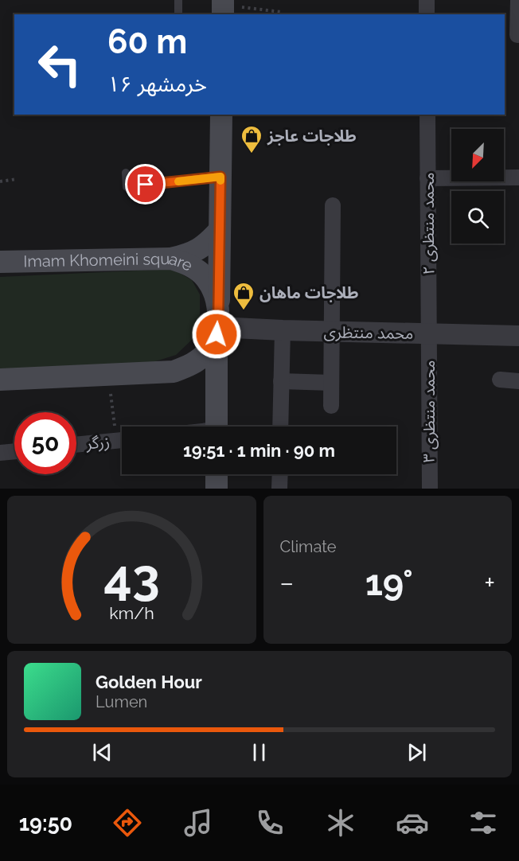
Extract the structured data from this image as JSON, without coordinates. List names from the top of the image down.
{
  "streets": {
    "main road": ["Imam Khomeini square"],
    "street": [
      "محمد منتظری ۲",
      "محمد منتظری",
      "محمد منتظری ۳",
      "زرگر"
    ]
  },
  "crossings": [
    ["محمد منتظری ۲", "محمد منتظری"],
    ["محمد منتظری ۲", "محمد منتظری ۳"],
    ["Imam Khomeini square", "محمد منتظری"],
    ["محمد منتظری", "محمد منتظری ۳"]
  ],
  "places": {
    "shop": ["طلاجات عاجز", "طلاجات ماهان"]
  },
  "north": "bottom left",
  "page": {
    "turn": ["60 m", "خرمشهر ۱۶"],
    "limit": "50",
    "trip": "19:51 · 1 min · 90 m",
    "tile": "Climate",
    "heat": ["−", "19°", "+"],
    "song": ["Golden Hour", "Lumen"],
    "tabs": "19:50",
    "gauge": ["43", "km/h"]
  }
}
